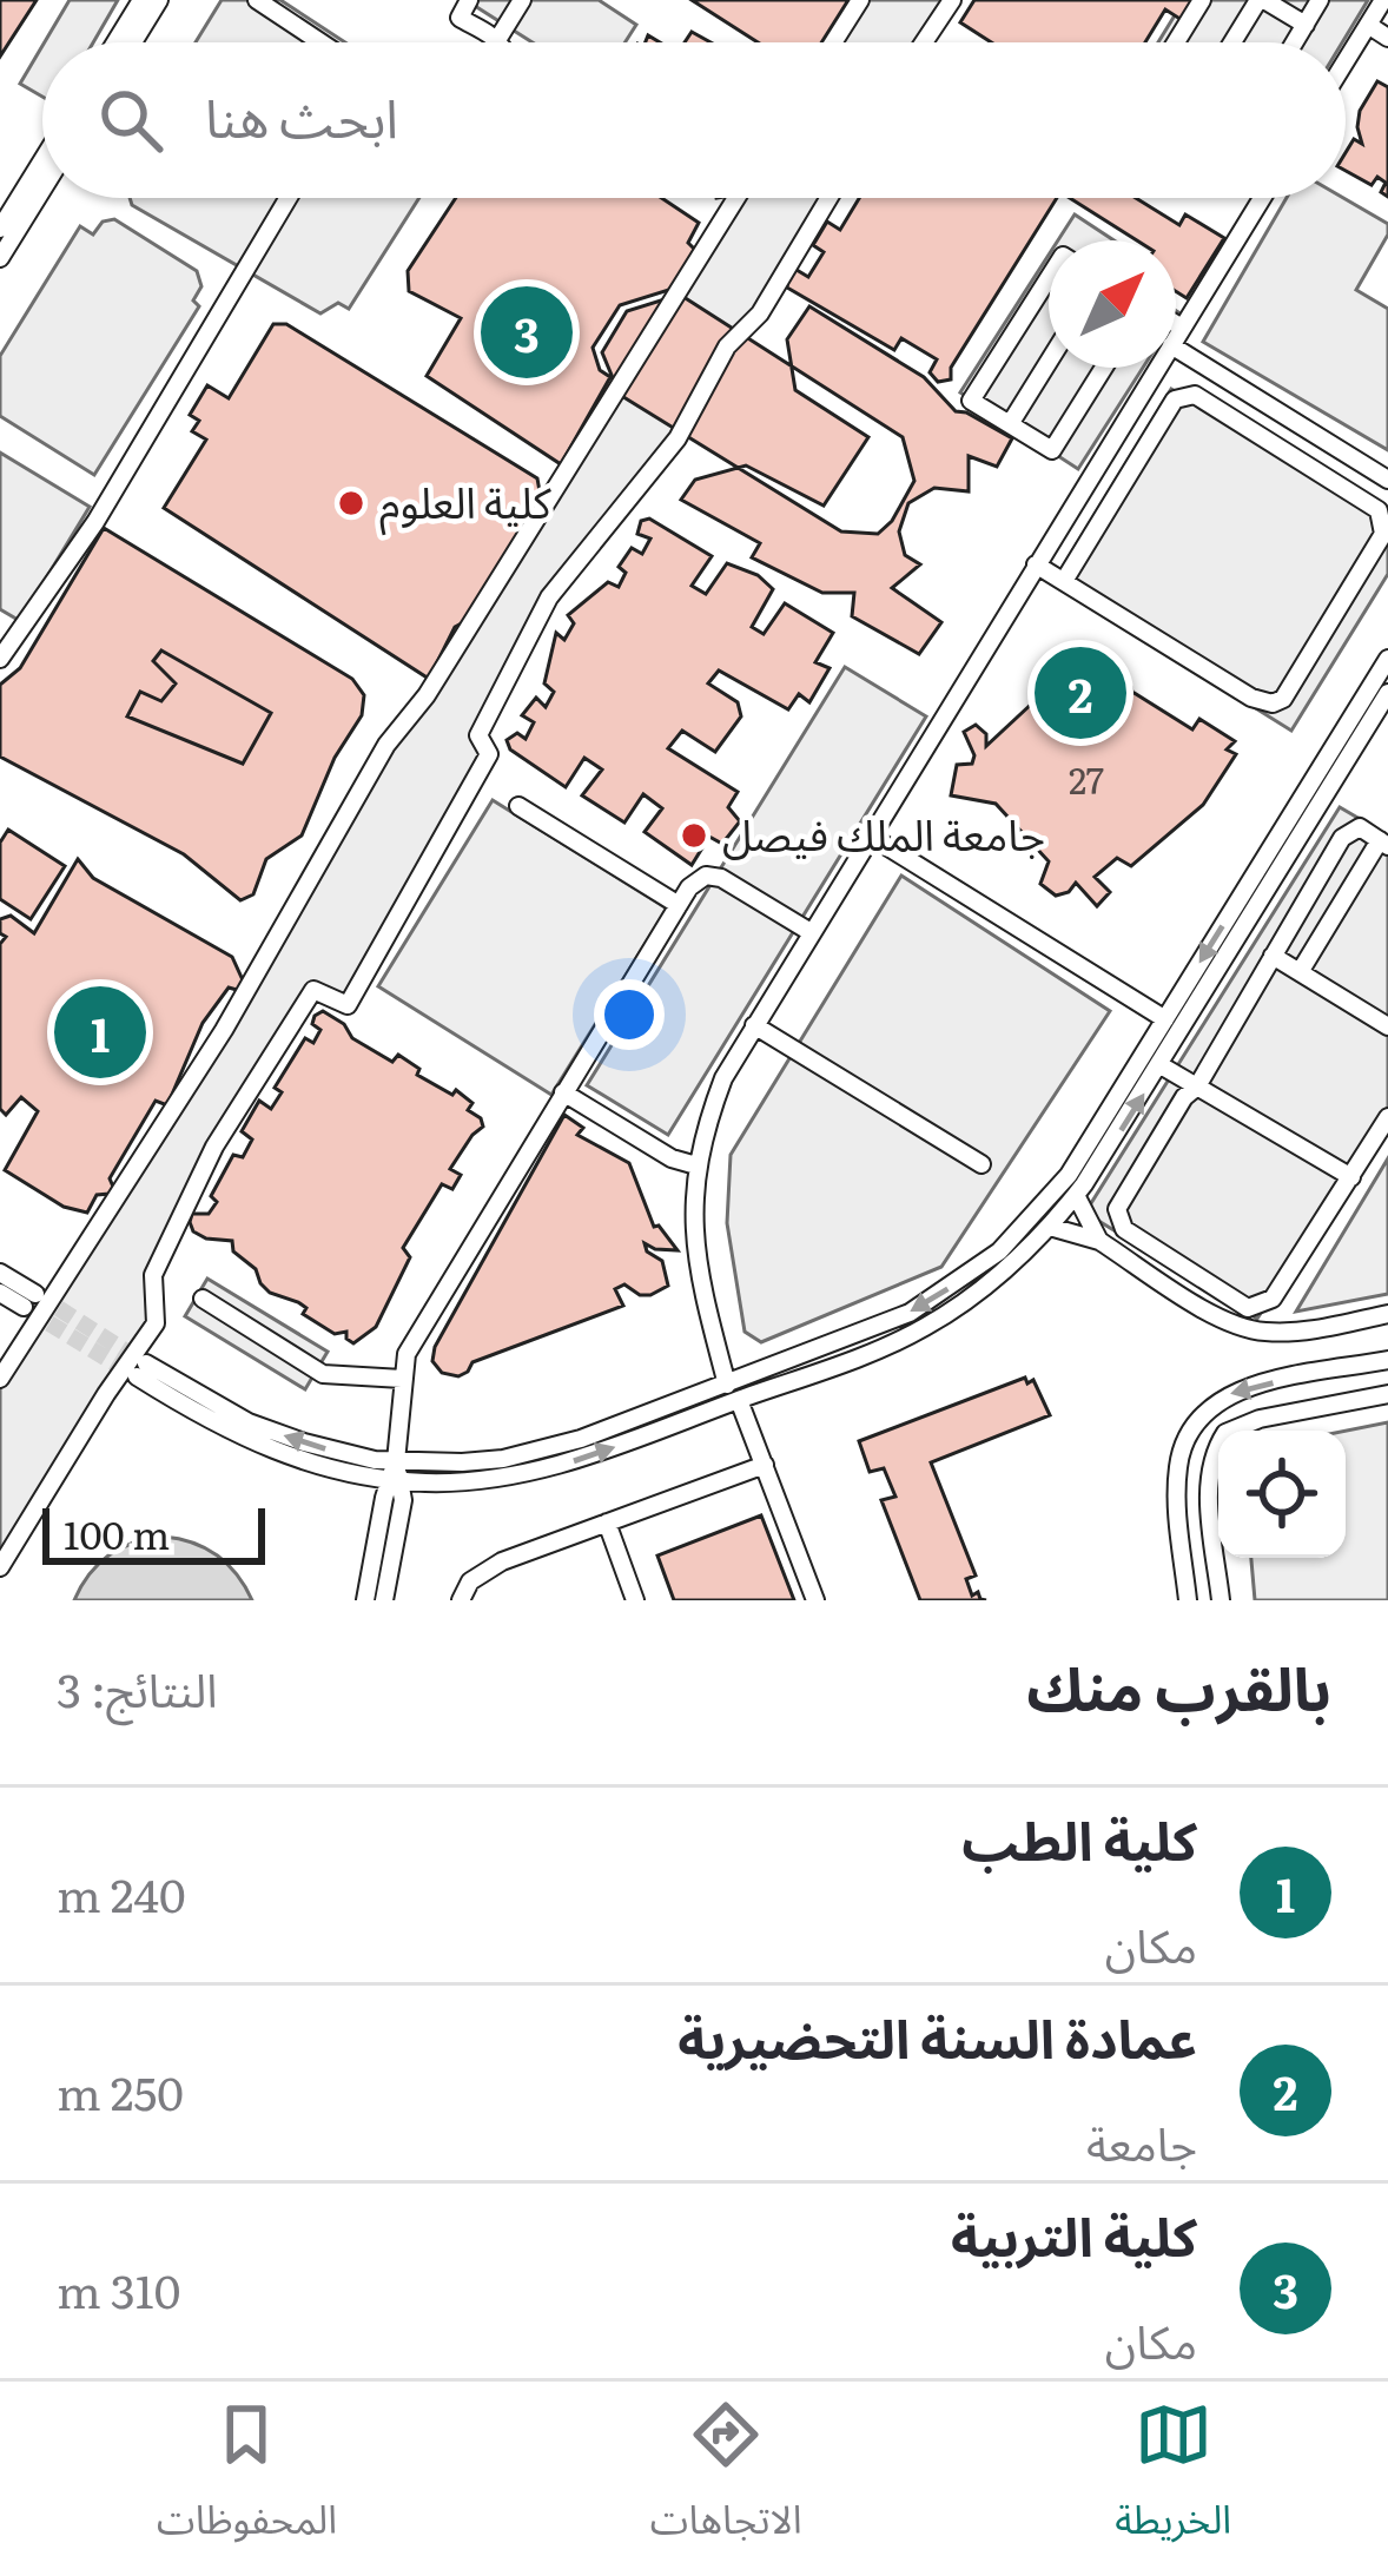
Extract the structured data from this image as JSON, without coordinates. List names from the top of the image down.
{
  "places": ["كلية العلوم", "جامعة الملك فيصل"],
  "house_numbers": ["27"],
  "scale_bar": "100 m",
  "north": "top right",
  "page": {
    "search": "ابحث هنا",
    "pins": ["3", "2", "1"],
    "scale": "100 m",
    "heading": ["بالقرب منك", "النتائج: 3"],
    "list": [
      {
        "mark": "1",
        "name": "كلية الطب",
        "note": "مكان",
        "value": "240 m"
      },
      {
        "mark": "2",
        "name": "عمادة السنة التحضيرية",
        "note": "جامعة",
        "value": "250 m"
      },
      {
        "mark": "3",
        "name": "كلية التربية",
        "note": "مكان",
        "value": "310 m"
      }
    ],
    "nav": ["الخريطة", "الاتجاهات", "المحفوظات"]
  }
}
